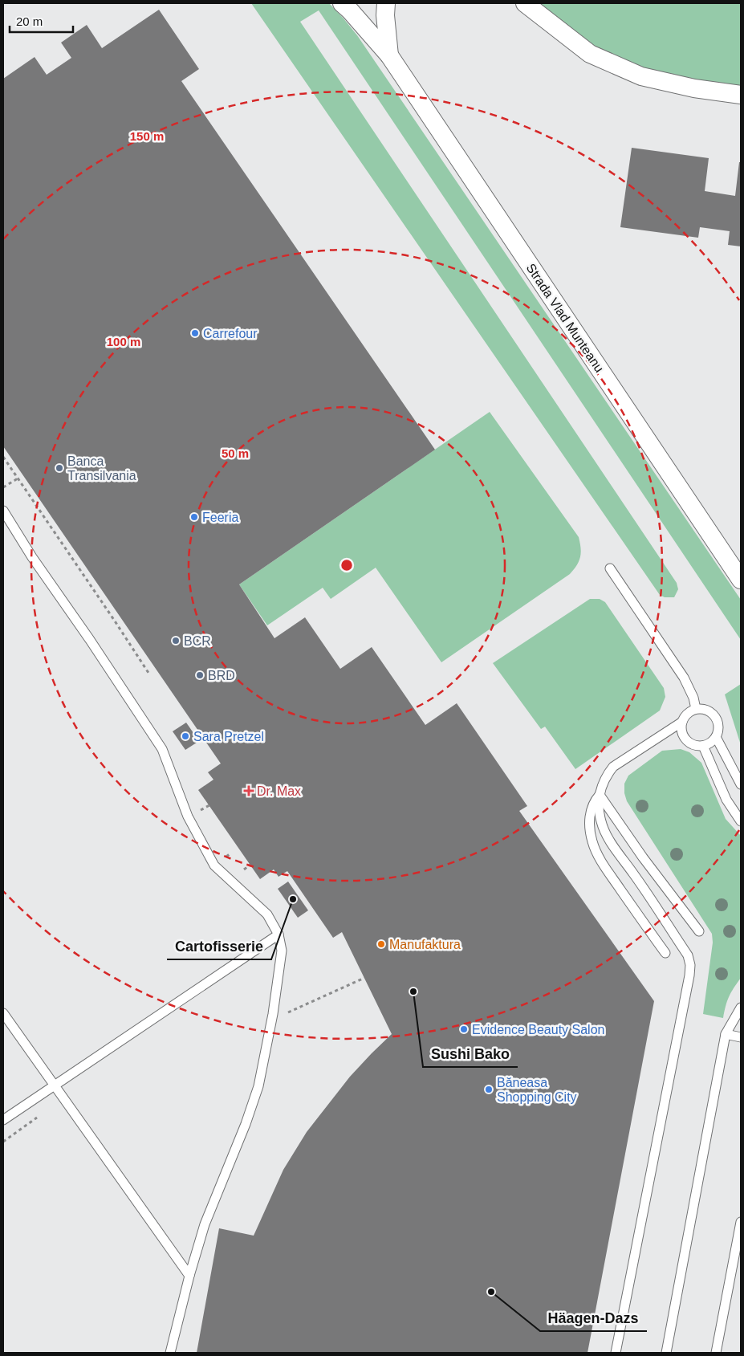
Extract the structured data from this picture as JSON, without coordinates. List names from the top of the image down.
{
  "streets": {
    "street": ["Strada Vlad Munteanu"]
  },
  "places": {
    "other": [
      "Carrefour",
      "Banca Transilvania",
      "Feeria",
      "BCR",
      "BRD",
      "Sara Pretzel",
      "Cartofisserie",
      "Manufaktura",
      "Sushi Bako",
      "Evidence Beauty Salon",
      "Băneasa Shopping City",
      "Häagen-Dazs"
    ],
    "health": ["Dr. Max"]
  },
  "scale_bar": "20 m",
  "rings": ["150 m", "100 m", "50 m"]
}
